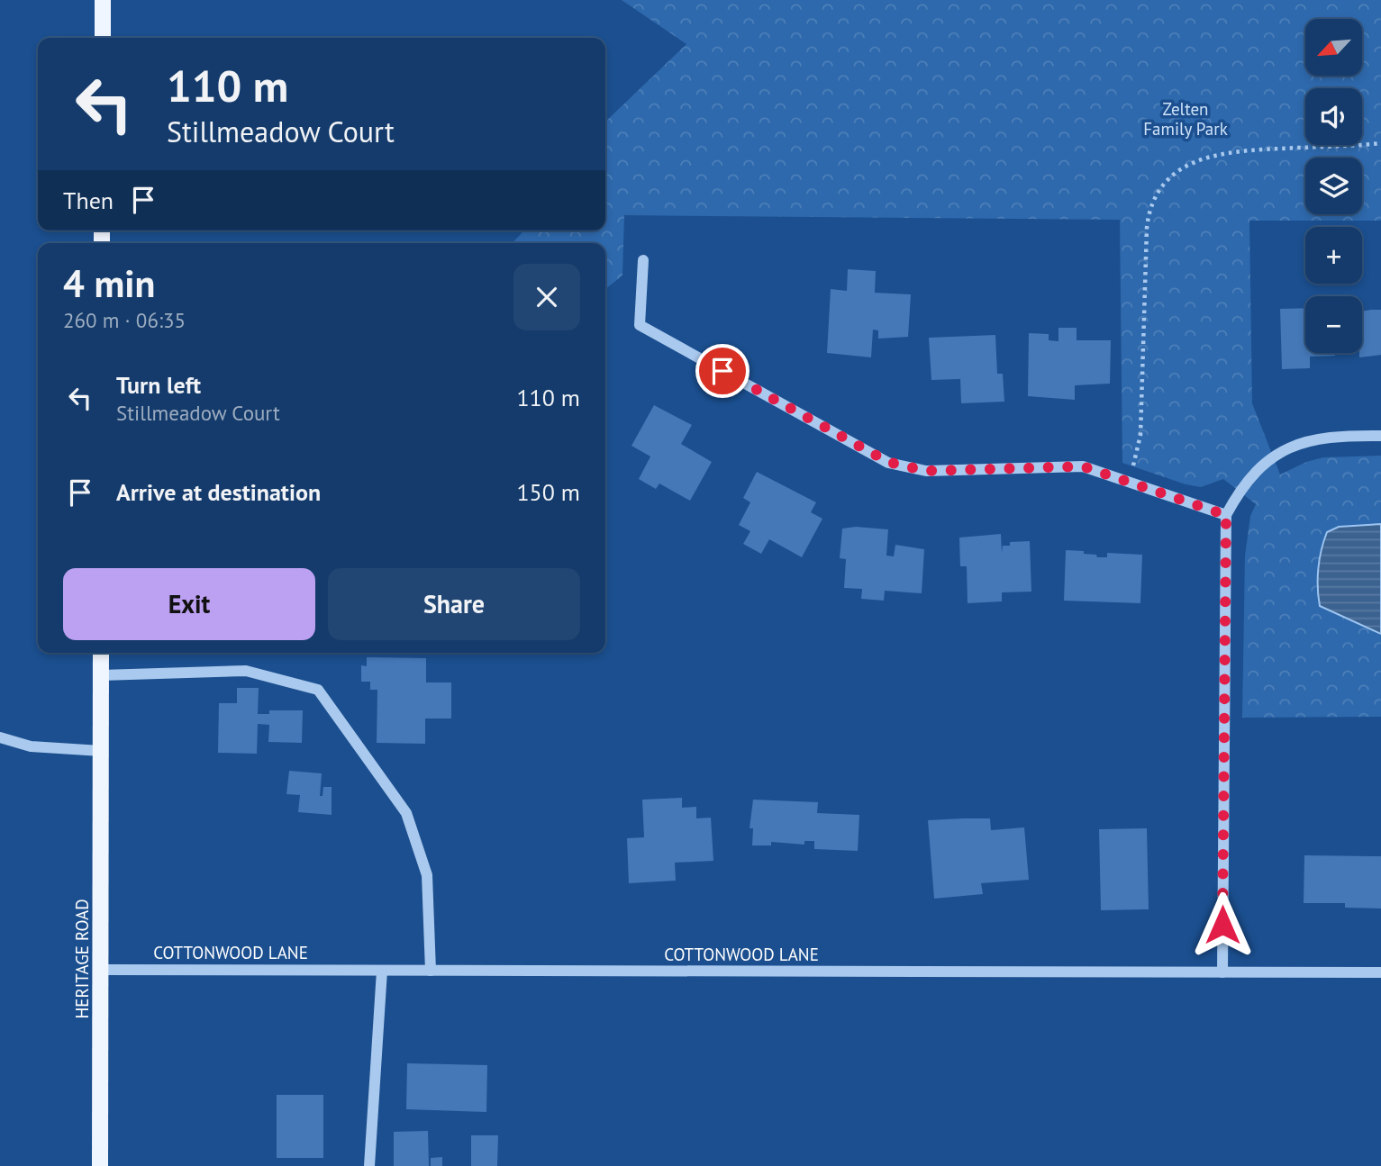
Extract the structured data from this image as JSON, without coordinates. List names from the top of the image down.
{
  "streets": {
    "main road": ["HERITAGE ROAD"],
    "street": ["COTTONWOOD LANE"]
  },
  "crossings": [
    ["COTTONWOOD LANE", "HERITAGE ROAD"]
  ],
  "parks": ["Zelten Family Park"],
  "north": "bottom left",
  "page": {
    "map_buttons": ["+", "−"],
    "turn": ["110 m", "Stillmeadow Court"],
    "then": "Then",
    "heading": ["4 min", "260 m · 06:35"],
    "list": [
      {
        "name": "Turn left",
        "note": "Stillmeadow Court",
        "value": "110 m"
      },
      {
        "name": "Arrive at destination",
        "value": "150 m"
      }
    ],
    "buttons": ["Exit", "Share"]
  }
}
